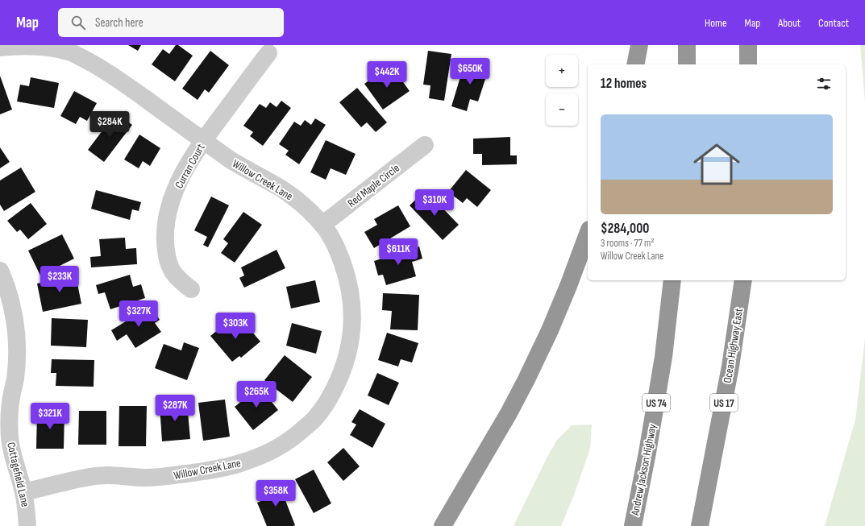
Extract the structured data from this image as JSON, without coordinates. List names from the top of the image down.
{
  "streets": {
    "highway": [
      "Ocean Highway East",
      "US 74",
      "US 17",
      "Andrew Jackson Highway"
    ],
    "street": [
      "Curran Court",
      "Willow Creek Lane",
      "Red Maple Circle",
      "Cottagefield Lane"
    ]
  },
  "crossings": [
    ["Curran Court", "Willow Creek Lane"],
    ["Willow Creek Lane", "Red Maple Circle"],
    ["Willow Creek Lane", "Cottagefield Lane"]
  ],
  "page": {
    "header": "Map",
    "search": "Search here",
    "nav": [
      "Home",
      "Map",
      "About",
      "Contact"
    ],
    "map_buttons": ["+", "−"],
    "price": [
      "$650K",
      "$442K",
      "$284K",
      "$310K",
      "$611K",
      "$233K",
      "$327K",
      "$303K",
      "$265K",
      "$287K",
      "$321K",
      "$358K"
    ],
    "heading": "12 homes",
    "list": [
      {
        "name": "$284,000",
        "note": "3 rooms · 77 m² · Willow Creek Lane"
      }
    ]
  }
}
